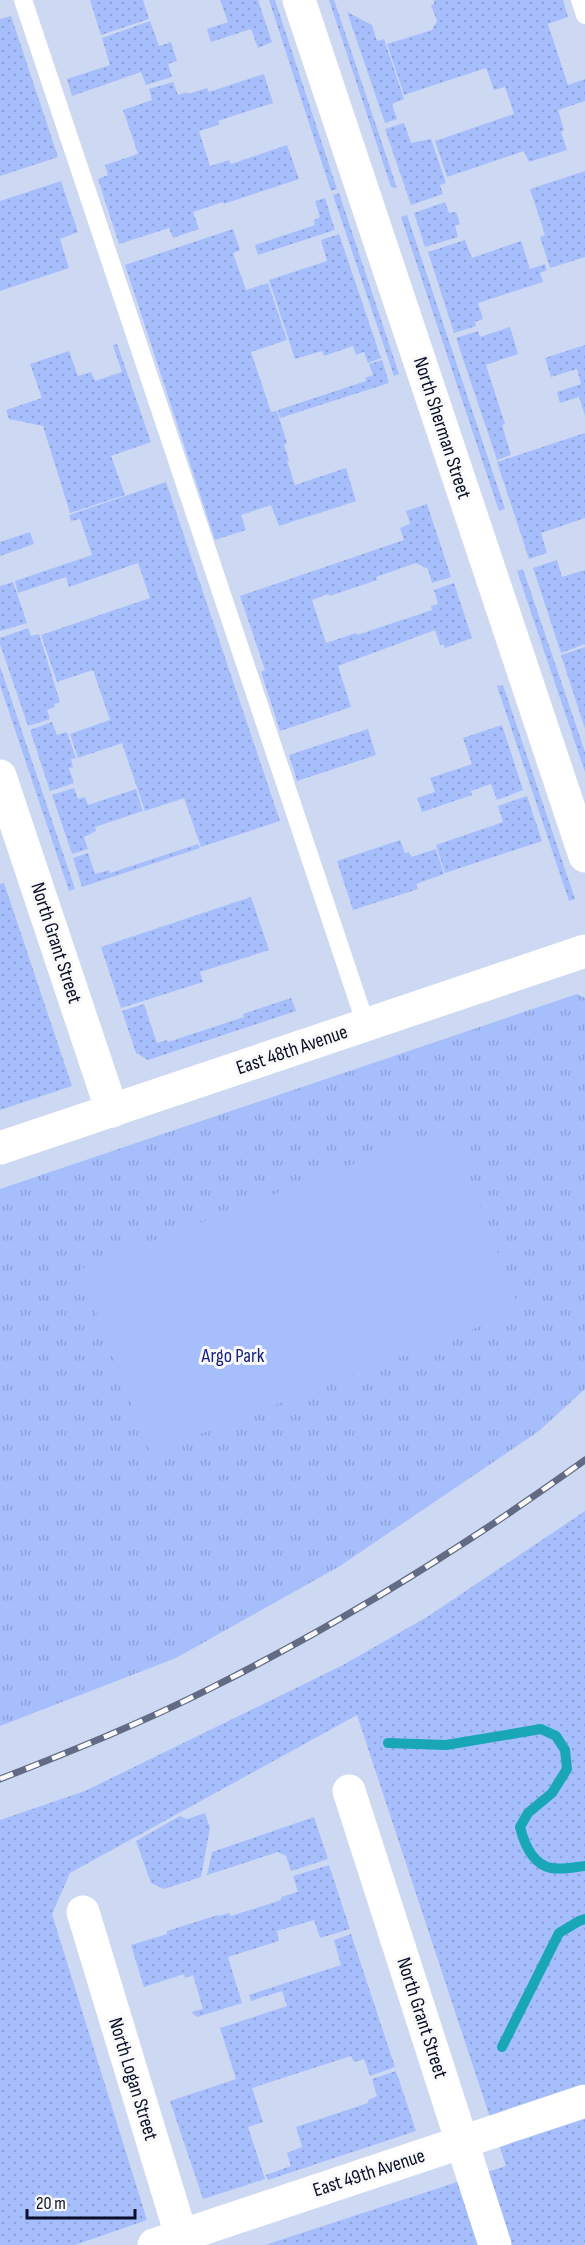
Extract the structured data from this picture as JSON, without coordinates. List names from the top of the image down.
{
  "streets": {
    "street": [
      "North Sherman Street",
      "North Grant Street",
      "East 48th Avenue",
      "North Logan Street",
      "East 49th Avenue"
    ]
  },
  "crossings": [
    ["North Grant Street", "East 48th Avenue"],
    ["North Grant Street", "East 49th Avenue"],
    ["North Logan Street", "East 49th Avenue"]
  ],
  "parks": ["Argo Park"],
  "scale_bar": "20 m"
}
